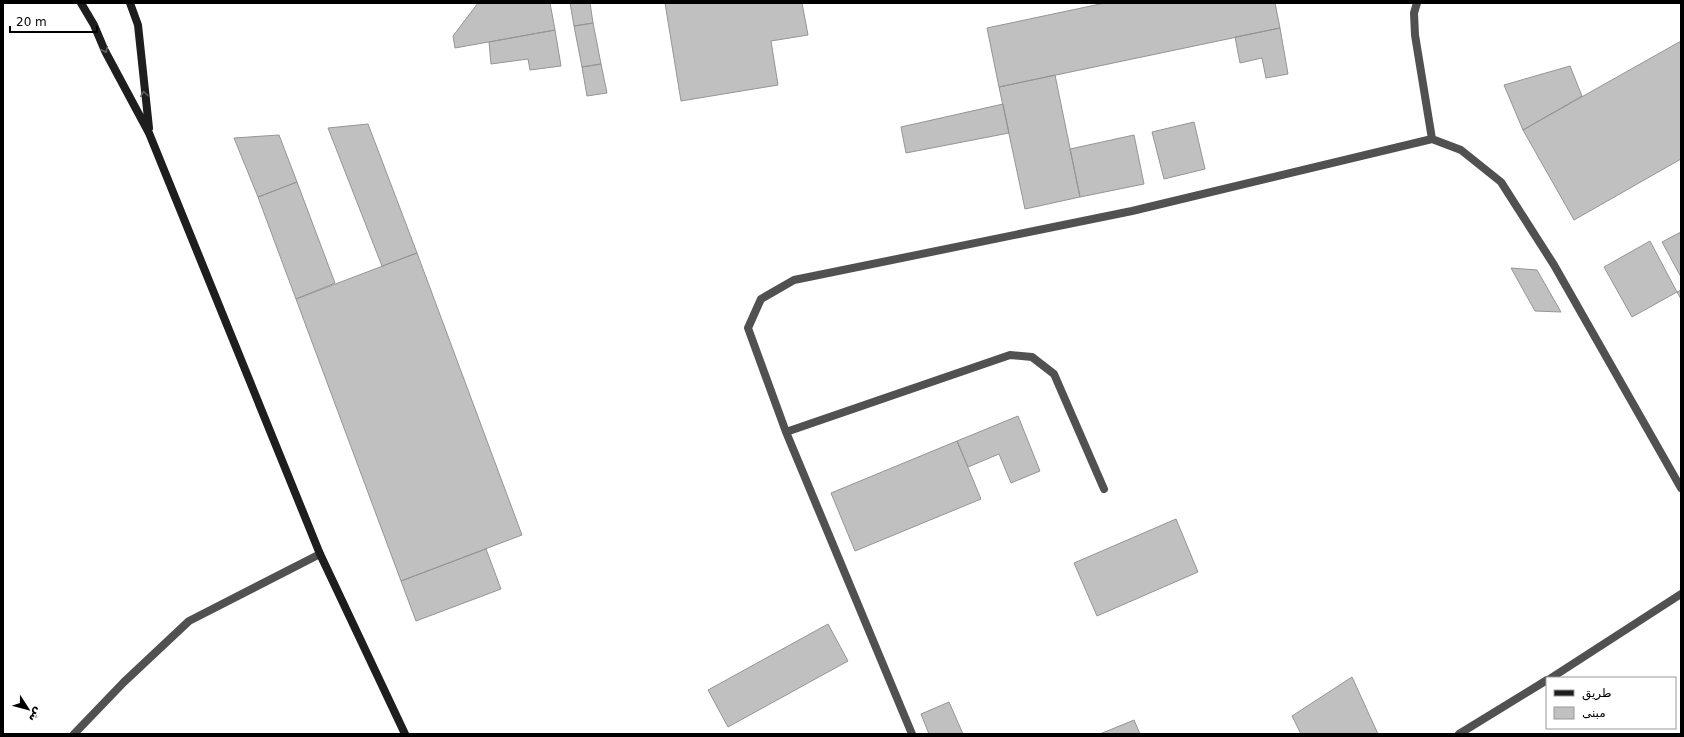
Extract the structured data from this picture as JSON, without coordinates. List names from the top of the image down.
{
  "legend": ["طريق", "مبنى"],
  "scale_bar": "20 m",
  "north": "bottom right"
}
